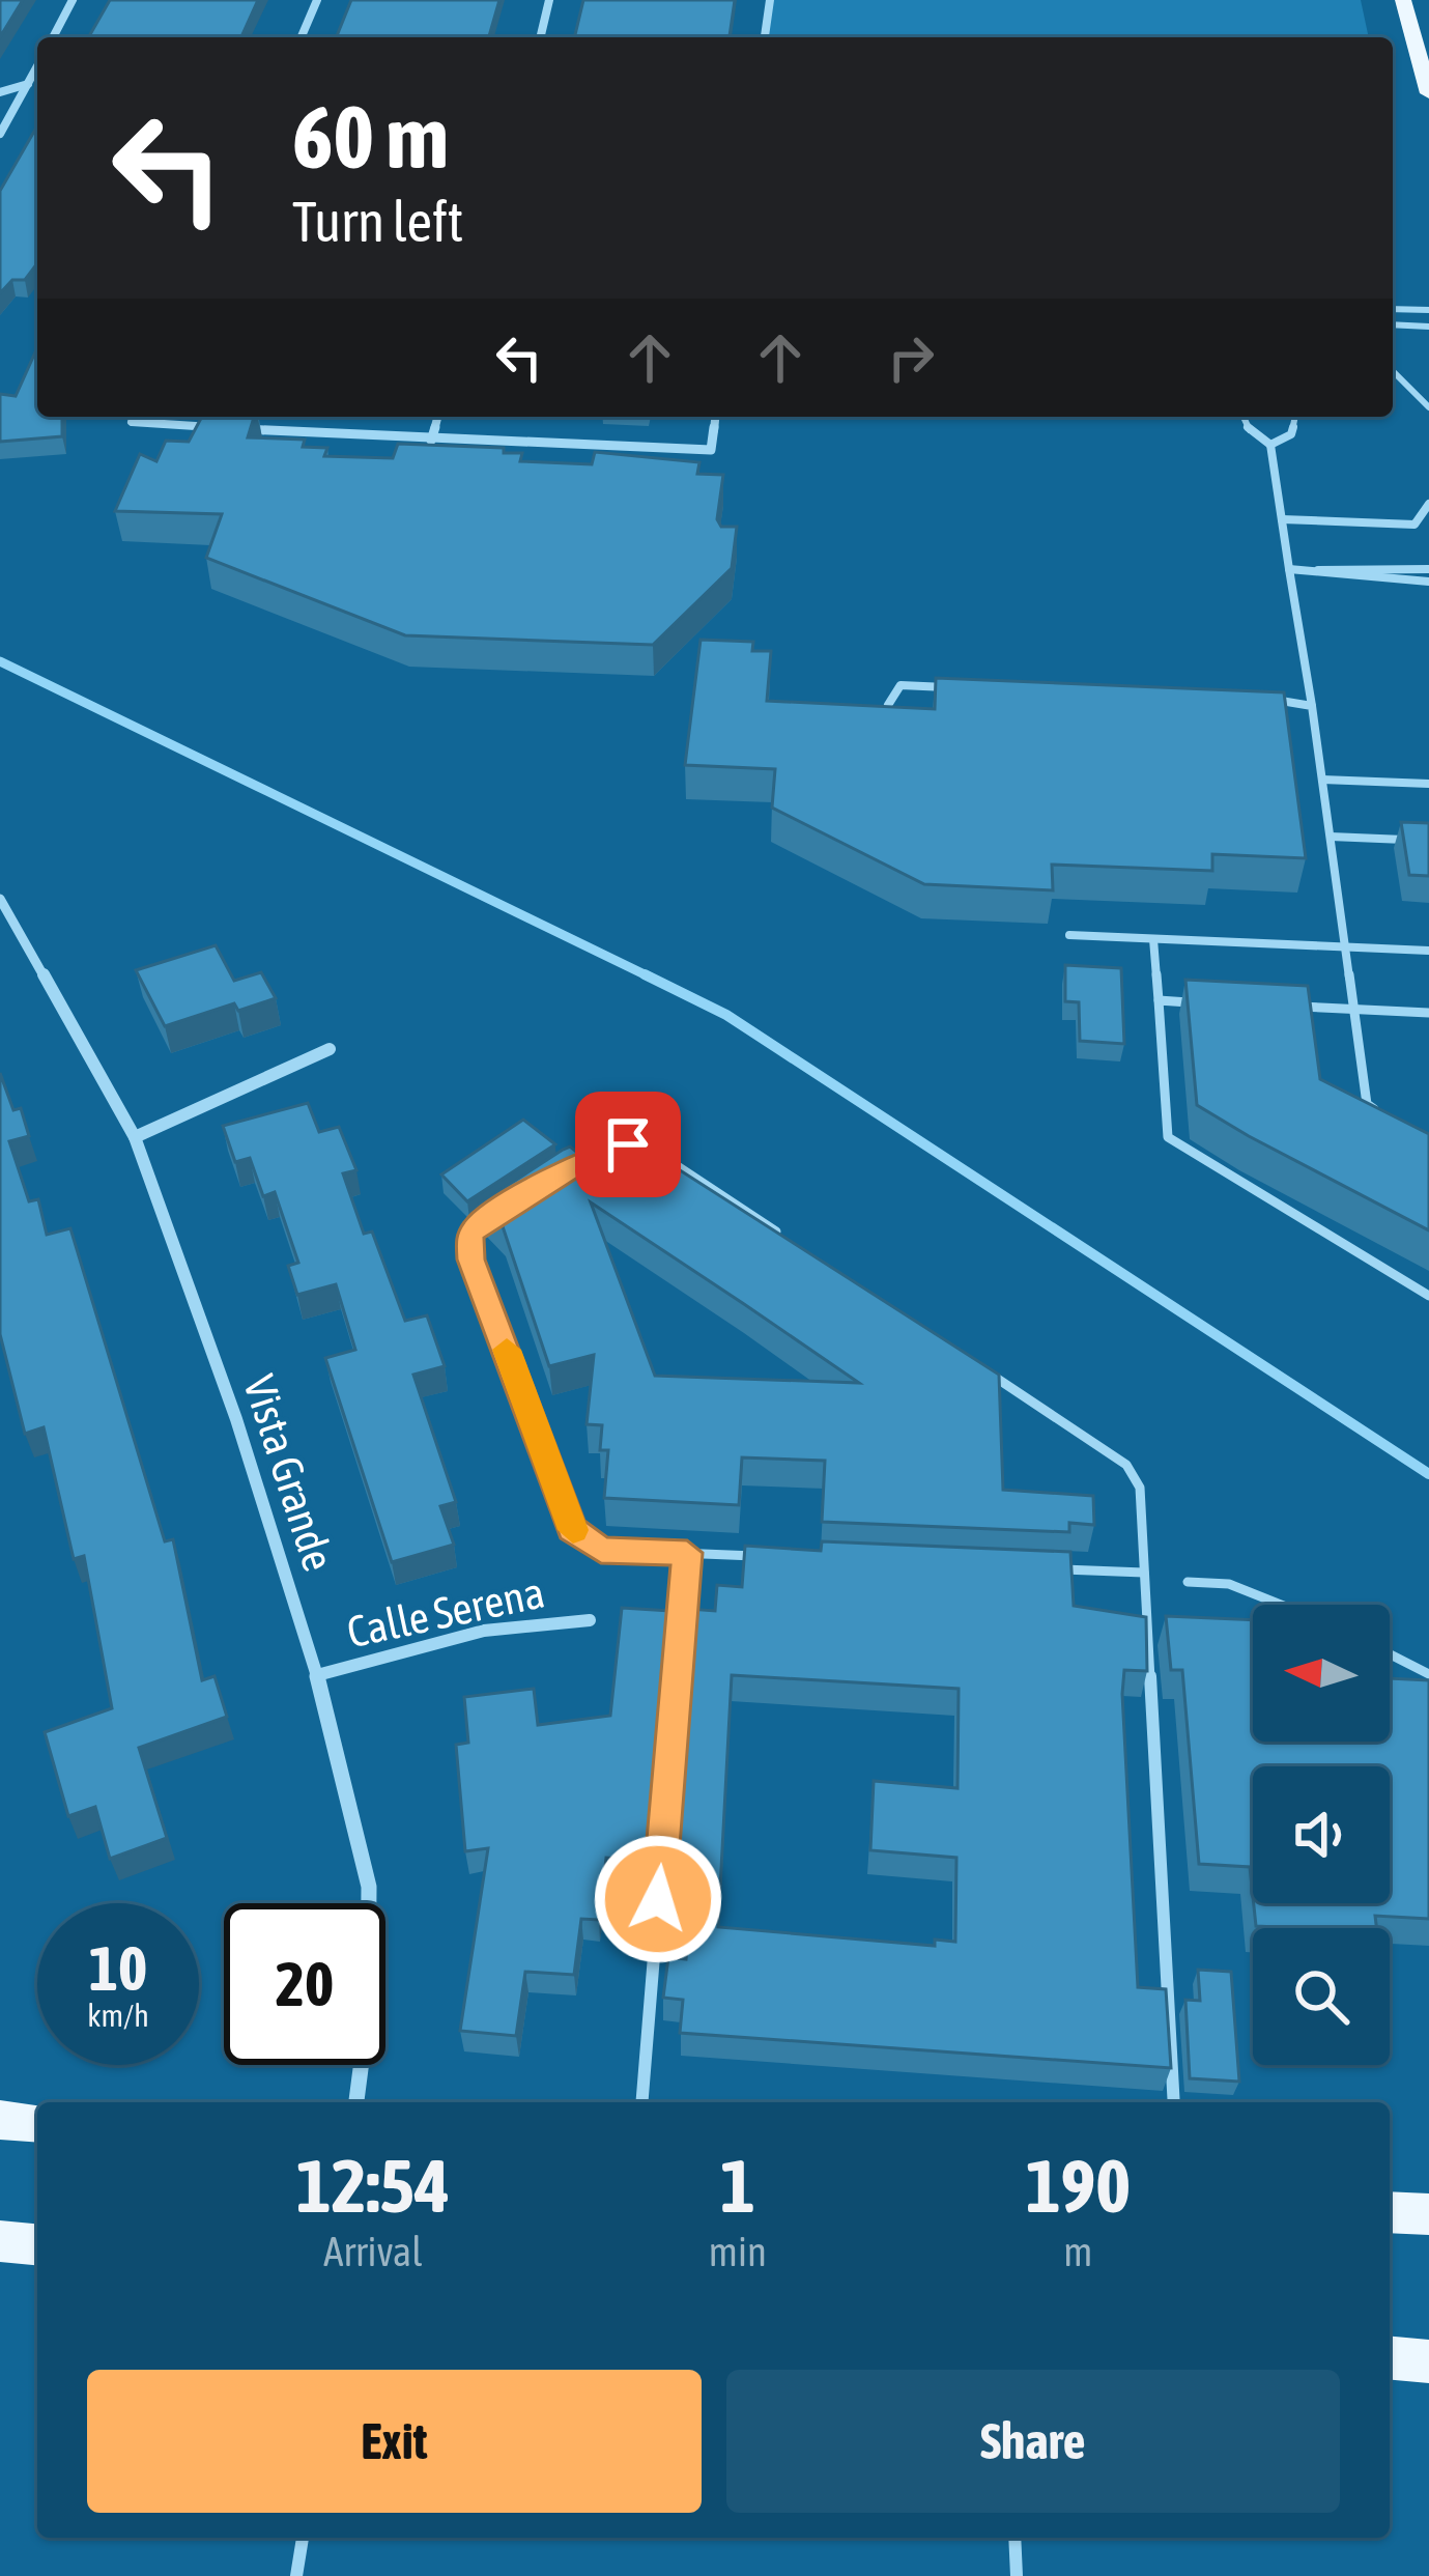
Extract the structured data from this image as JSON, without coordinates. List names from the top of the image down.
{
  "streets": {
    "street": ["Vista Grande", "Calle Serena"]
  },
  "crossings": [
    ["Vista Grande", "Calle Serena"]
  ],
  "north": "left",
  "page": {
    "turn": ["60 m", "Turn left"],
    "speed": "10 km/h",
    "limit": "20",
    "eta": [
      "12:54",
      "Arrival",
      "1",
      "min",
      "190",
      "m"
    ],
    "buttons": ["Exit", "Share"]
  }
}
